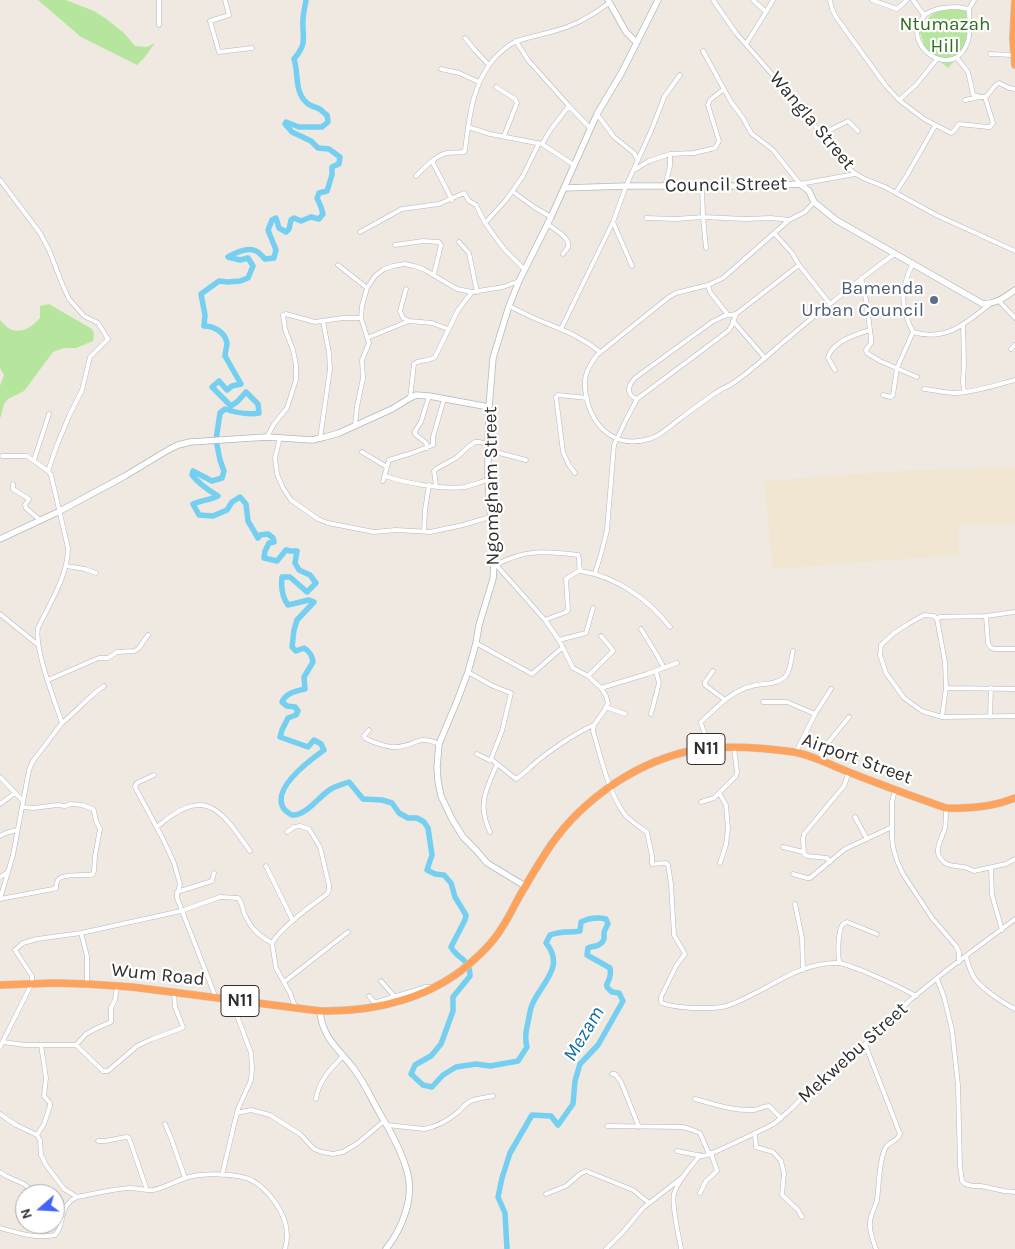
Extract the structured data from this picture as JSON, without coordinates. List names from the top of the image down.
{
  "streets": {
    "highway": ["N11", "Airport Street", "Wum Road"],
    "street": [
      "Wangla Street",
      "Council Street",
      "Ngomgham Street",
      "Mekwebu Street"
    ]
  },
  "crossings": [
    ["Council Street", "Ngomgham Street"],
    ["Ngomgham Street", "Airport Street"],
    ["Airport Street", "Wum Road"]
  ],
  "water": ["Mezam"],
  "parks": ["Ntumazah Hill"],
  "places": ["Bamenda Urban Council"],
  "north": "left"
}
